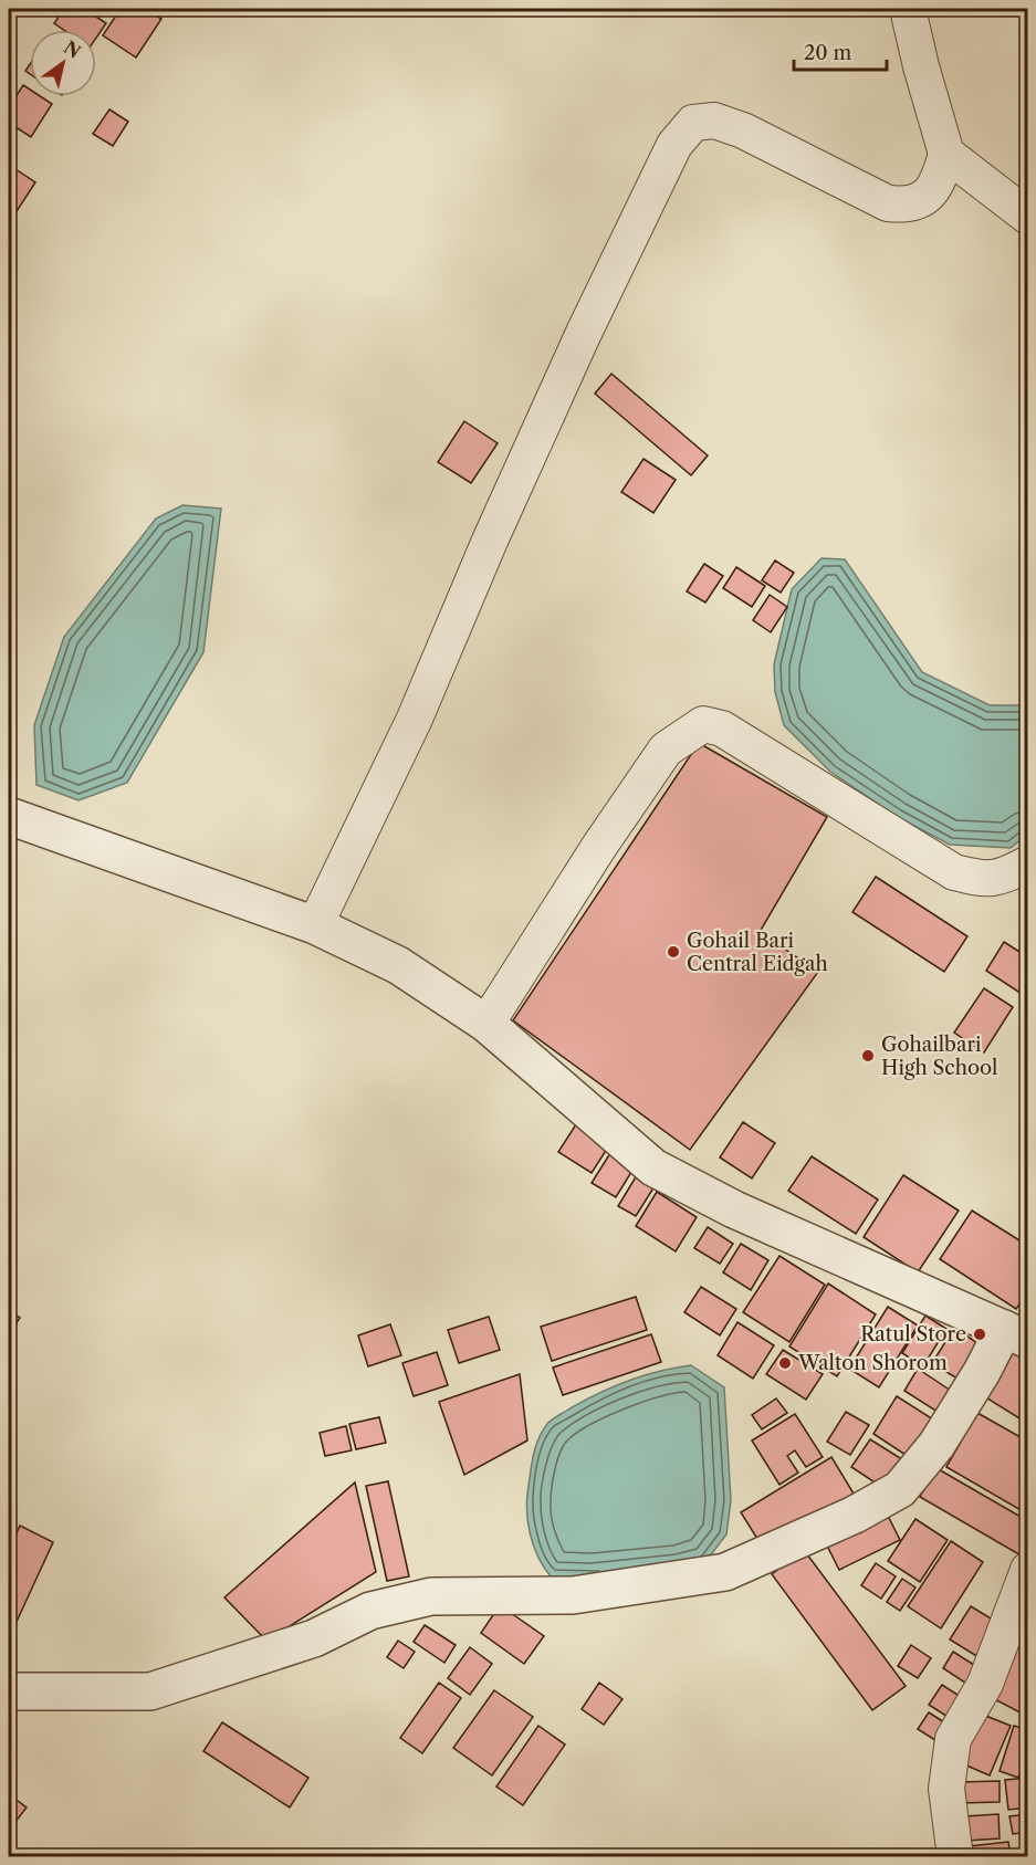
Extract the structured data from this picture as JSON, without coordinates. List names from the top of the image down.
{
  "places": [
    "Gohail Bari Central Eidgah",
    "Gohailbari High School",
    "Ratul Store",
    "Walton Shorom"
  ],
  "scale_bar": "20 m",
  "north": "top right"
}
